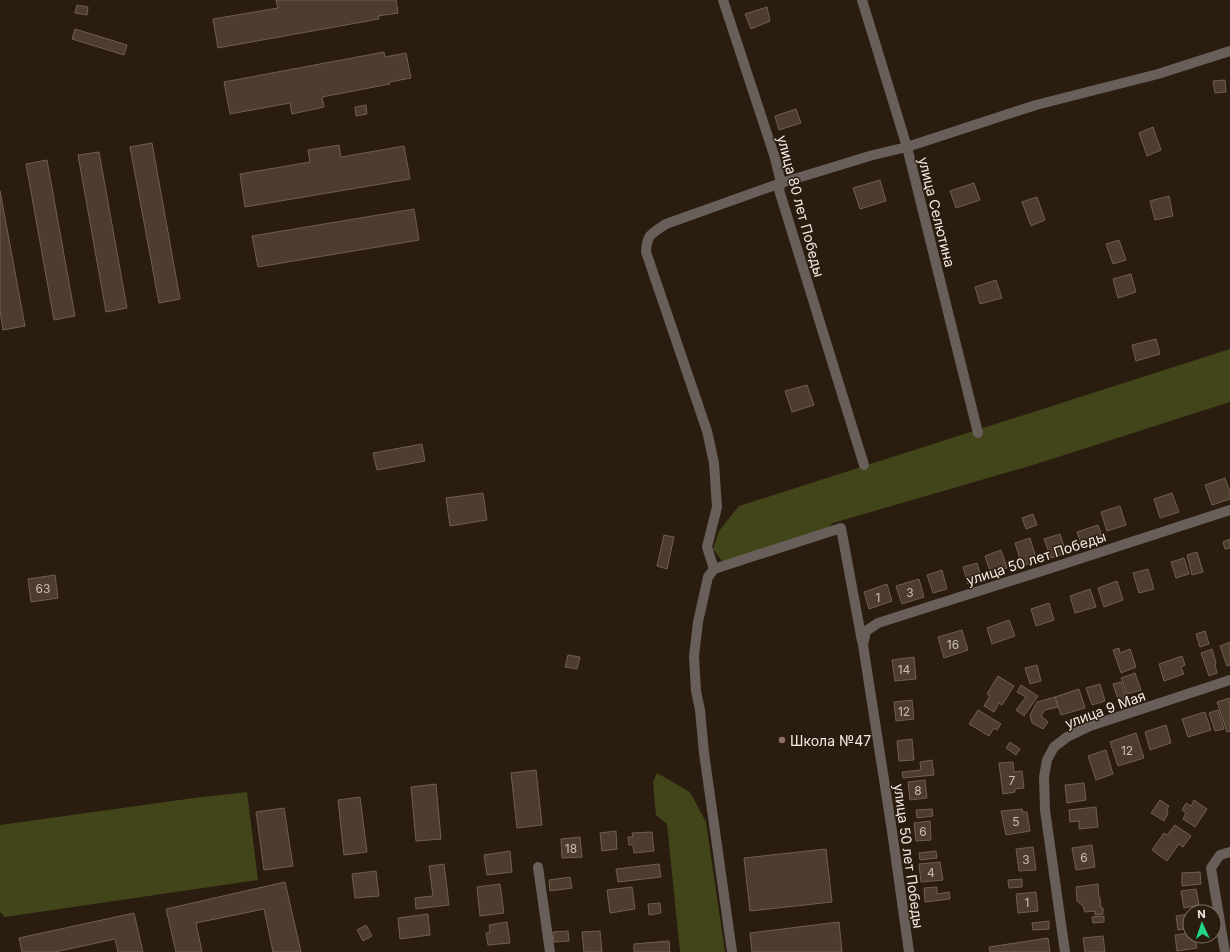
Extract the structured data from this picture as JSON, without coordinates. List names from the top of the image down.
{
  "streets": {
    "street": [
      "улица 80 лет Победы",
      "улица Селютина",
      "улица 50 лет Победы",
      "улица 9 Мая"
    ]
  },
  "places": ["Школа №47"],
  "house_numbers": [
    "63",
    "3",
    "1",
    "16",
    "14",
    "12",
    "12",
    "7",
    "8",
    "5",
    "6",
    "18",
    "6",
    "3",
    "4",
    "1"
  ],
  "north": "top"
}
